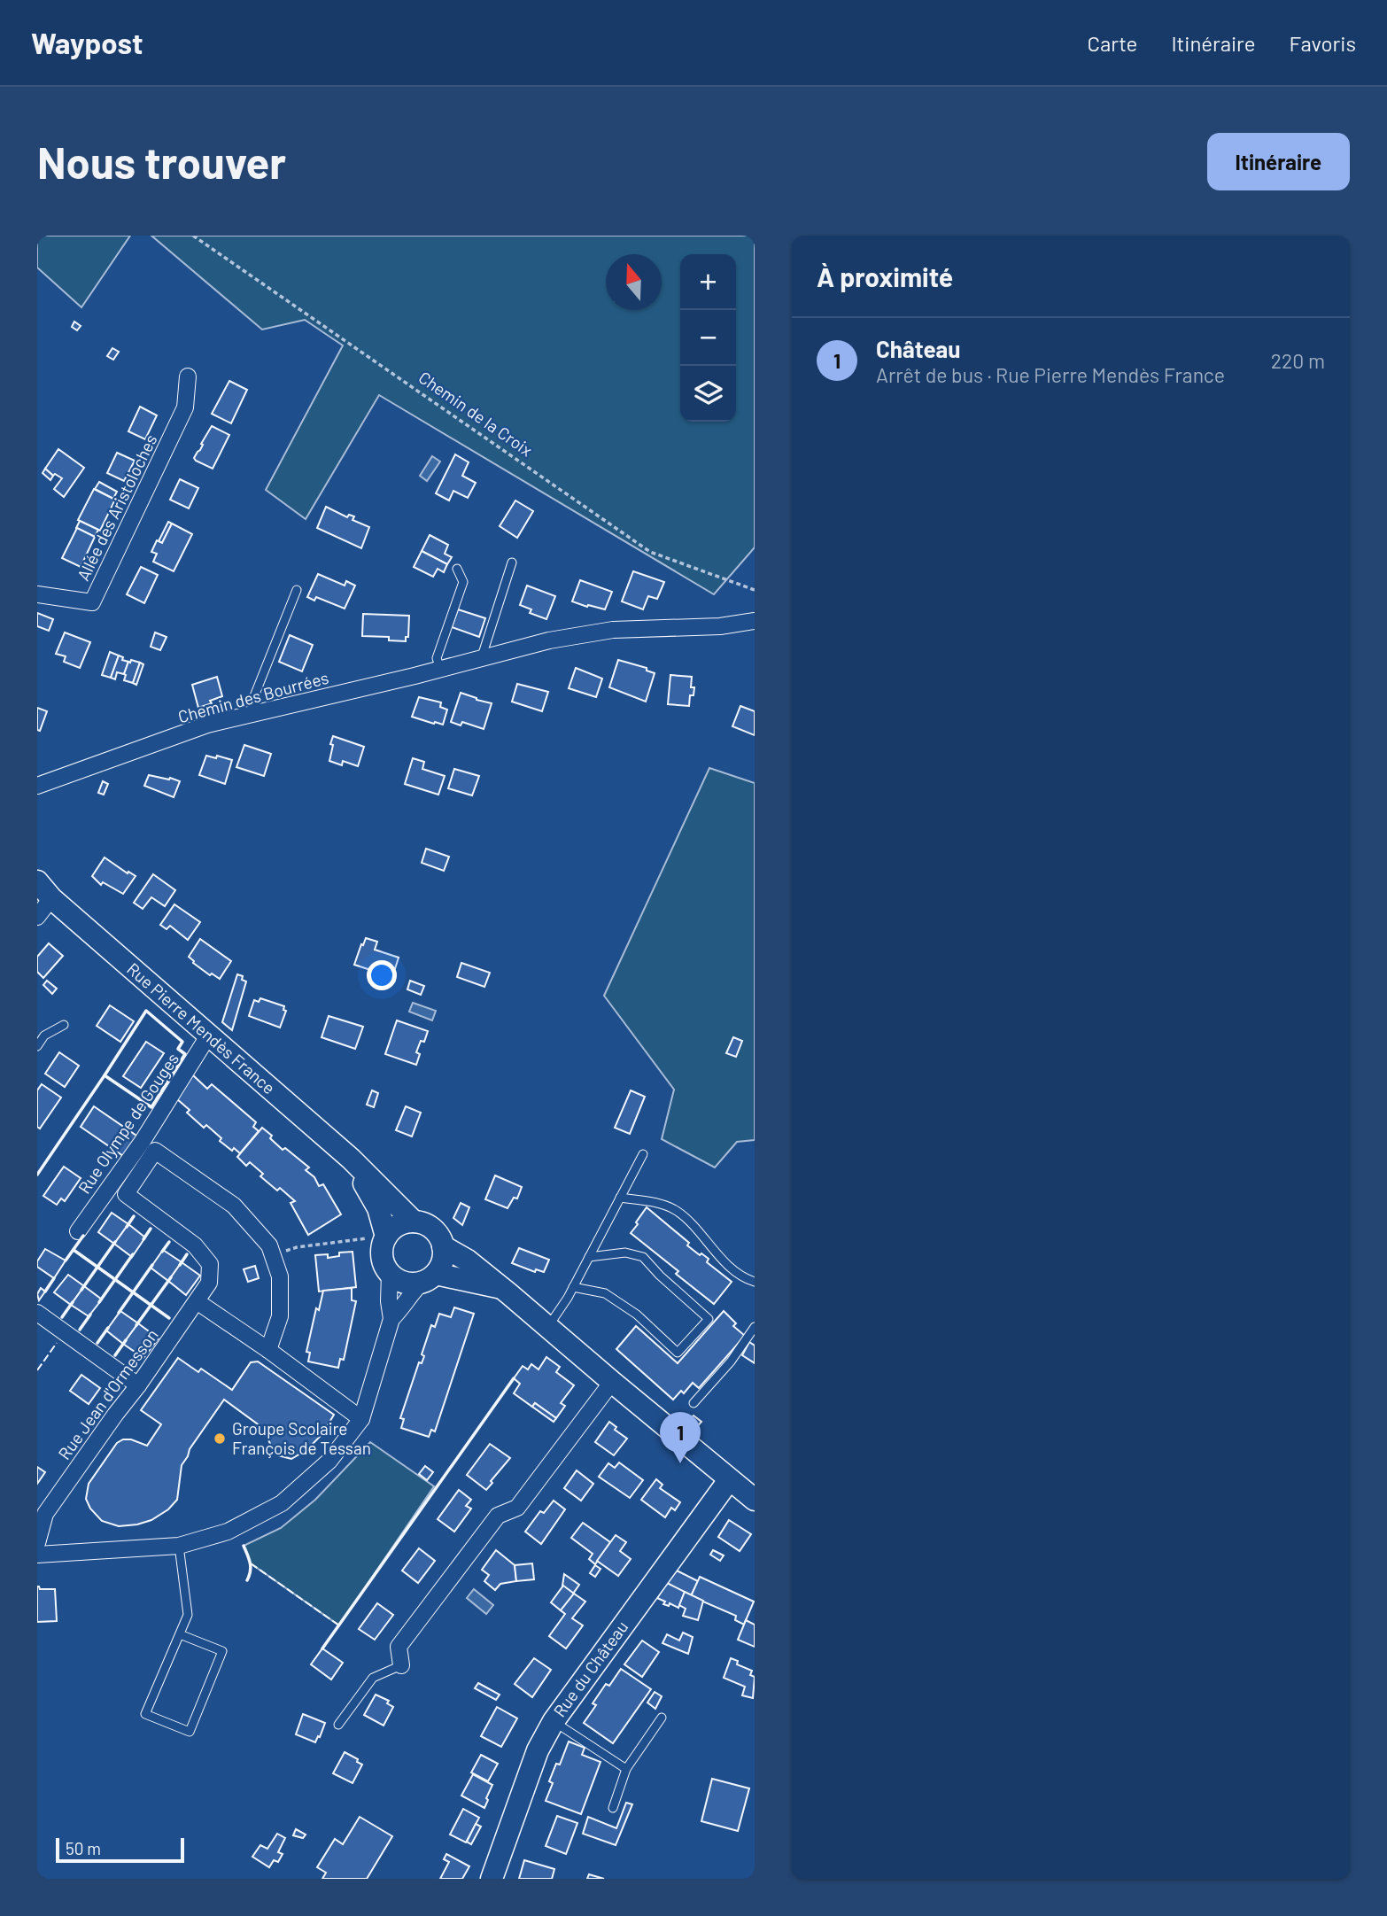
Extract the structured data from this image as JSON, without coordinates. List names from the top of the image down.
{
  "streets": {
    "street": [
      "Allée des Aristoloches",
      "Chemin des Bourrées",
      "Rue Pierre Mendès France",
      "Rue Olympe de Gouges",
      "Rue Jean d'Ormesson",
      "Rue du Château"
    ],
    "path": ["Chemin de la Croix"]
  },
  "crossings": [
    ["Rue Pierre Mendès France", "Rue Olympe de Gouges"]
  ],
  "places": ["Groupe Scolaire François de Tessan"],
  "scale_bar": "50 m",
  "north": "top",
  "page": {
    "header": "Waypost",
    "nav": ["Carte", "Itinéraire", "Favoris"],
    "buttons": "Itinéraire",
    "title": "Nous trouver",
    "heading": "À proximité",
    "map_buttons": ["+", "−"],
    "list": [
      {
        "mark": "1",
        "name": "Château",
        "note": "Arrêt de bus · Rue Pierre Mendès France",
        "value": "220 m"
      }
    ],
    "pins": "1",
    "scale": "50 m"
  }
}
